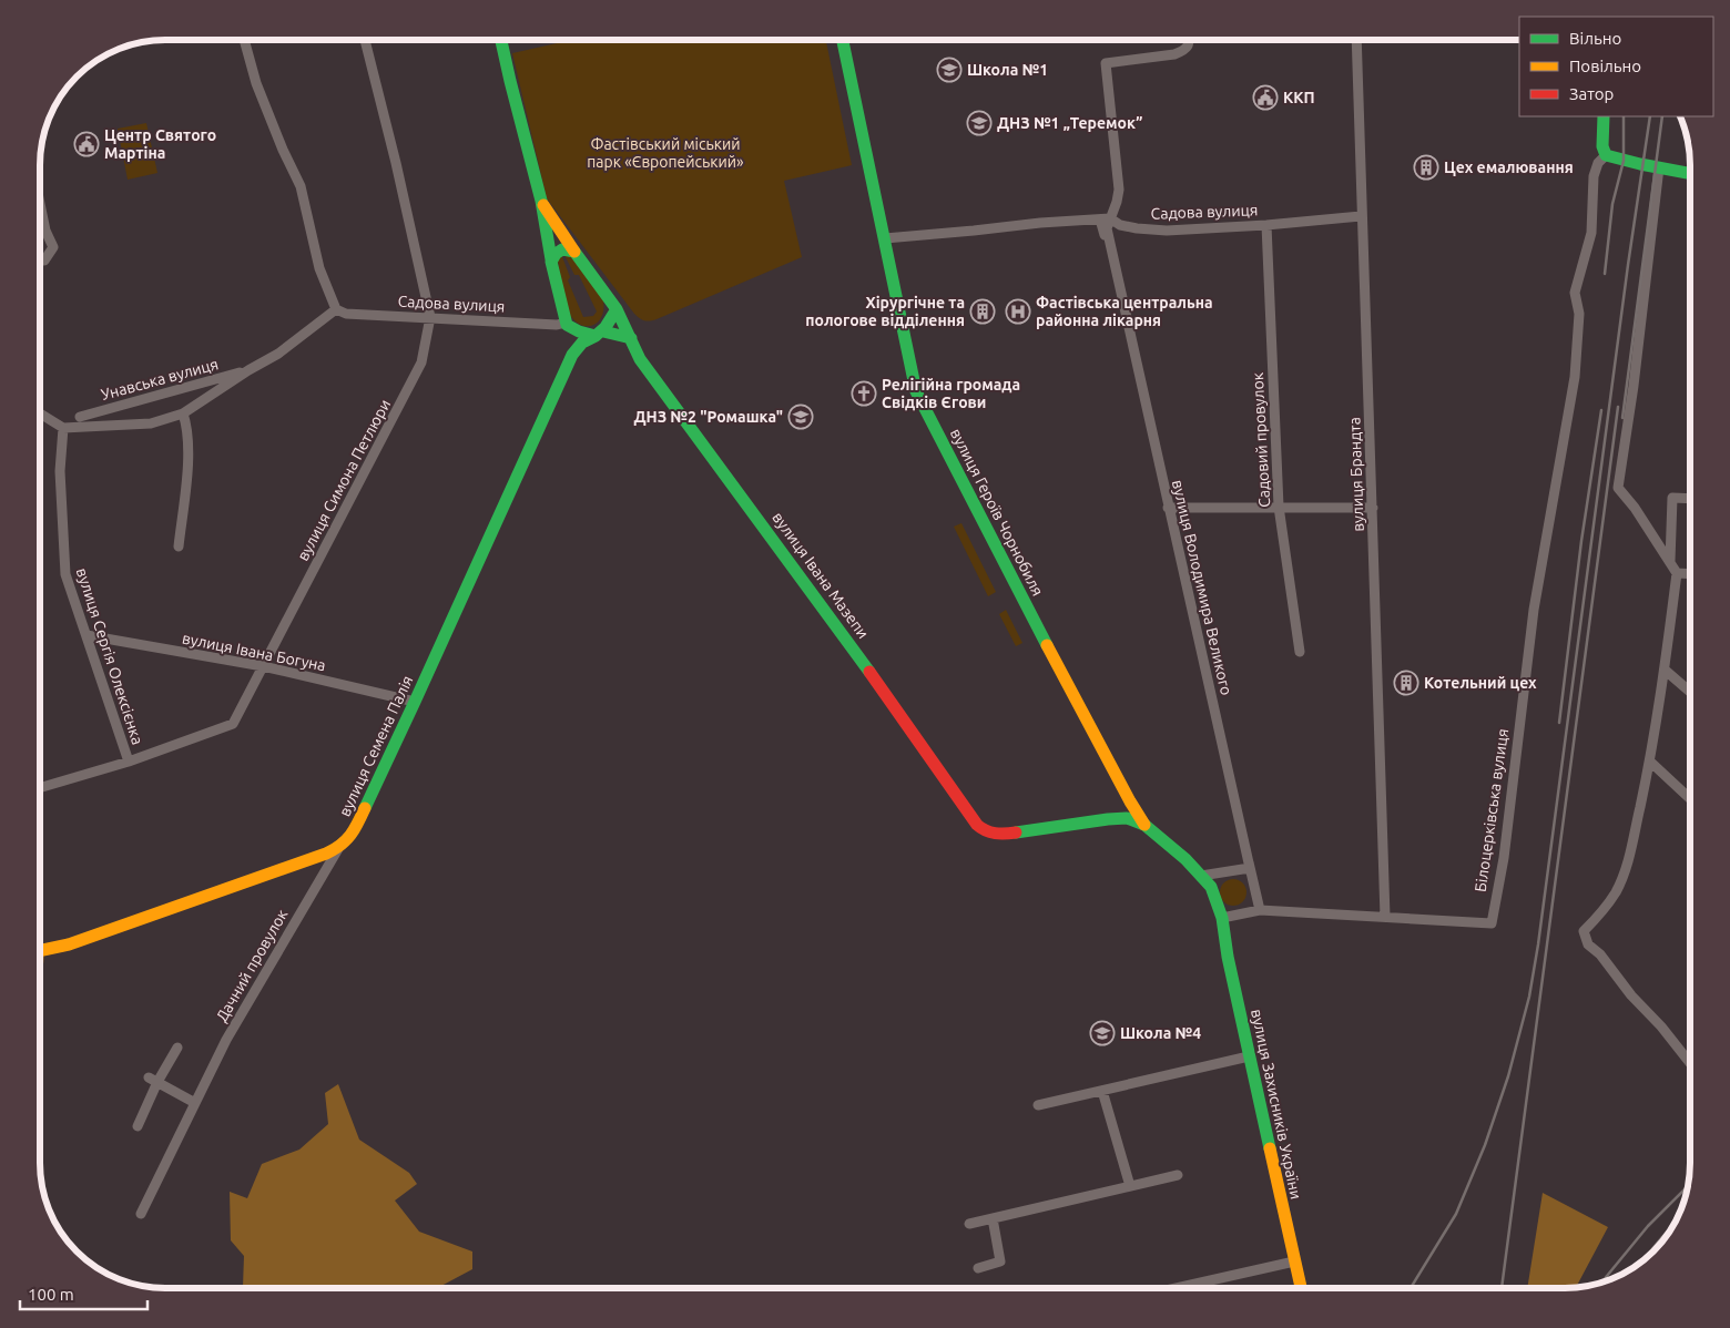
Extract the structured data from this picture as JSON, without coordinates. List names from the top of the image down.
{
  "streets": {
    "street": [
      "Садова вулиця",
      "Унавська вулиця",
      "Садовий провулок",
      "вулиця Брандта",
      "вулиця Симона Петлюри",
      "вулиця Героїв Чорнобиля",
      "вулиця Івана Мазепи",
      "вулиця Володимира Великого",
      "вулиця Івана Богуна",
      "вулиця Сергія Олексієнка",
      "вулиця Семена Палія",
      "Білоцерківська вулиця",
      "Дачний провулок",
      "вулиця Захисників України"
    ]
  },
  "crossings": [
    ["Садова вулиця", "Унавська вулиця"],
    ["Садова вулиця", "Садовий провулок"],
    ["Садова вулиця", "вулиця Брандта"],
    ["Садова вулиця", "вулиця Симона Петлюри"],
    ["Садова вулиця", "вулиця Героїв Чорнобиля"],
    ["Садова вулиця", "вулиця Володимира Великого"],
    ["Унавська вулиця", "вулиця Сергія Олексієнка"],
    ["вулиця Брандта", "Білоцерківська вулиця"],
    ["вулиця Симона Петлюри", "вулиця Івана Богуна"],
    ["вулиця Симона Петлюри", "вулиця Сергія Олексієнка"],
    ["вулиця Героїв Чорнобиля", "вулиця Івана Мазепи"],
    ["вулиця Володимира Великого", "Білоцерківська вулиця"],
    ["вулиця Івана Богуна", "вулиця Сергія Олексієнка"],
    ["вулиця Івана Богуна", "вулиця Семена Палія"],
    ["вулиця Семена Палія", "Дачний провулок"],
    ["Білоцерківська вулиця", "вулиця Захисників України"]
  ],
  "parks": ["Фастівський міський парк «Європейський»"],
  "places": {
    "school or university": [
      "Школа №1",
      "ДНЗ №1 „Теремок”",
      "ДНЗ №2 \"Ромашка\"",
      "Школа №4"
    ],
    "public building": ["ККП", "Центр Святого Мартіна"],
    "building": ["Цех емалювання", "Хірургічне та пологове відділення", "Котельний цех"],
    "hospital": ["Фастівська центральна районна лікарня"],
    "church": ["Релігійна громада Свідків Єгови"]
  },
  "legend": ["Вільно", "Повільно", "Затор"],
  "scale_bar": "100 m"
}
